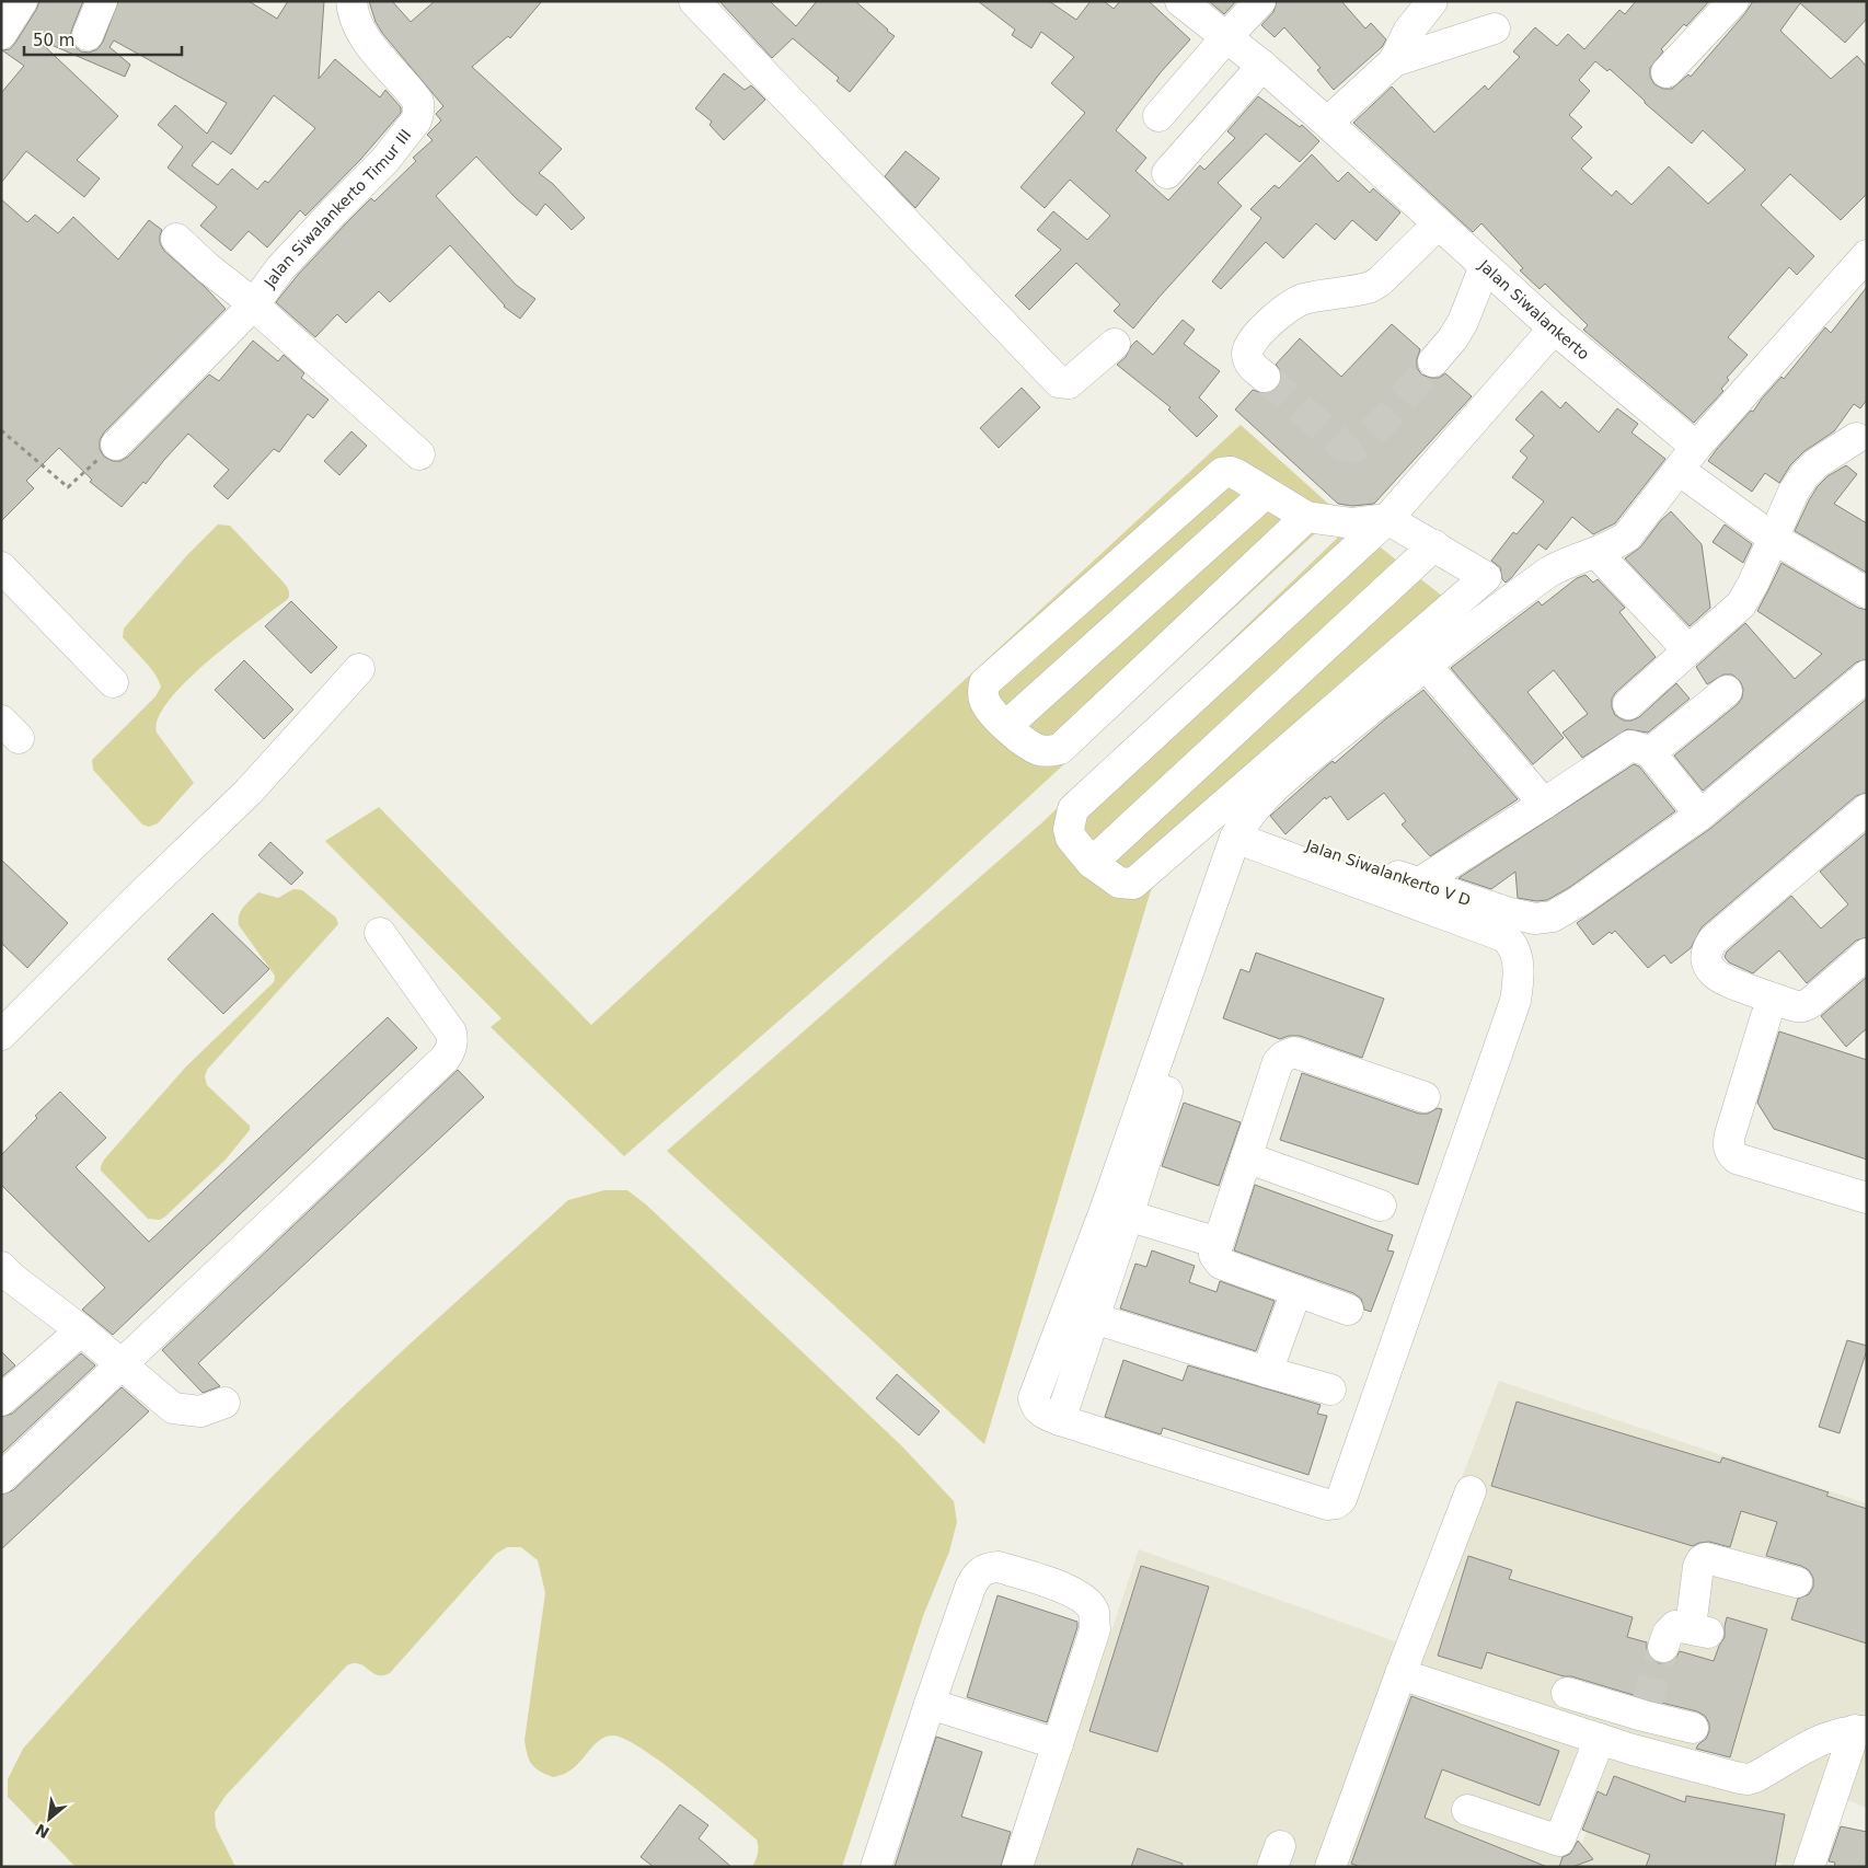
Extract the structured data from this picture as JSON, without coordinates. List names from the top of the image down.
{
  "streets": {
    "street": ["Jalan Siwalankerto Timur III", "Jalan Siwalankerto", "Jalan Siwalankerto V D"]
  },
  "scale_bar": "50 m",
  "north": "bottom left"
}
